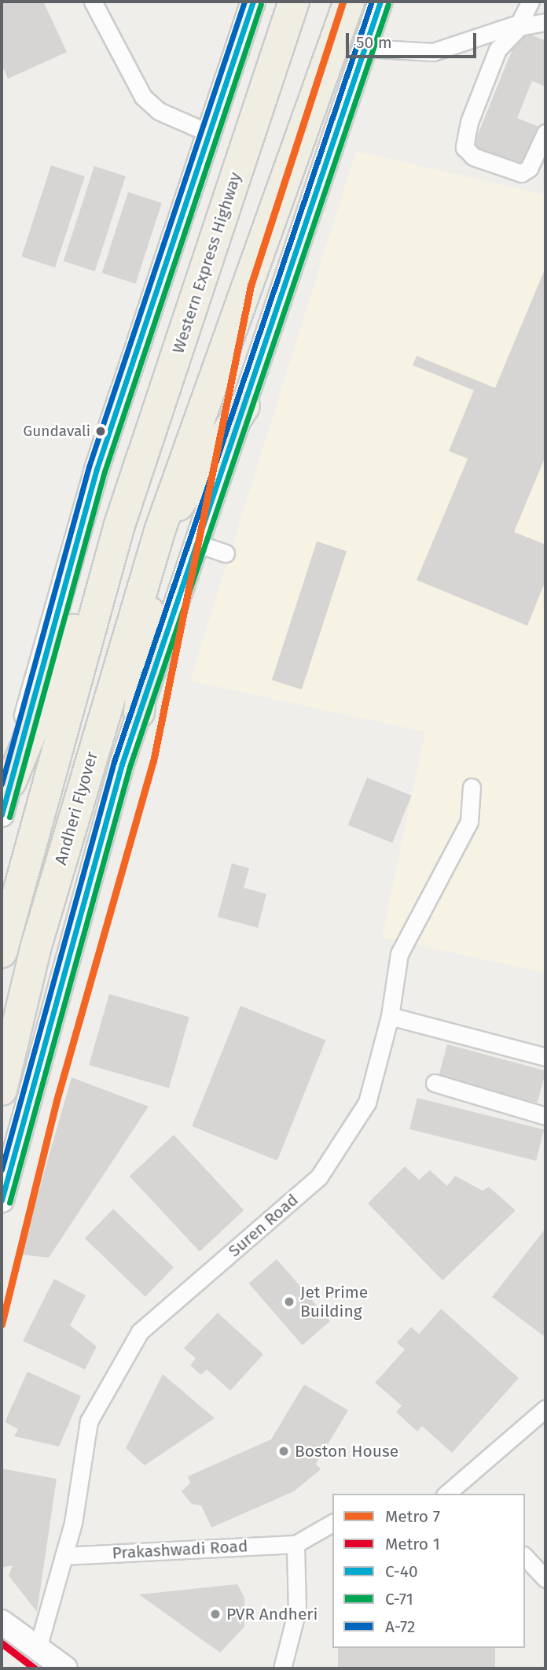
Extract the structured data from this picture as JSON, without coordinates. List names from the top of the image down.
{
  "streets": {
    "highway": ["Western Express Highway", "Andheri Flyover"],
    "street": ["Suren Road", "Prakashwadi Road"]
  },
  "crossings": [
    ["Western Express Highway", "Andheri Flyover"],
    ["Suren Road", "Prakashwadi Road"]
  ],
  "places": [
    "Gundavali",
    "Jet Prime Building",
    "Boston House",
    "PVR Andheri"
  ],
  "lines": [
    "metro line 7",
    "transit line C-40",
    "transit line A-72",
    "transit line C-71",
    "metro line 1"
  ],
  "legend": [
    "Metro 7",
    "Metro 1",
    "C-40",
    "C-71",
    "A-72"
  ],
  "scale_bar": "50 m"
}
